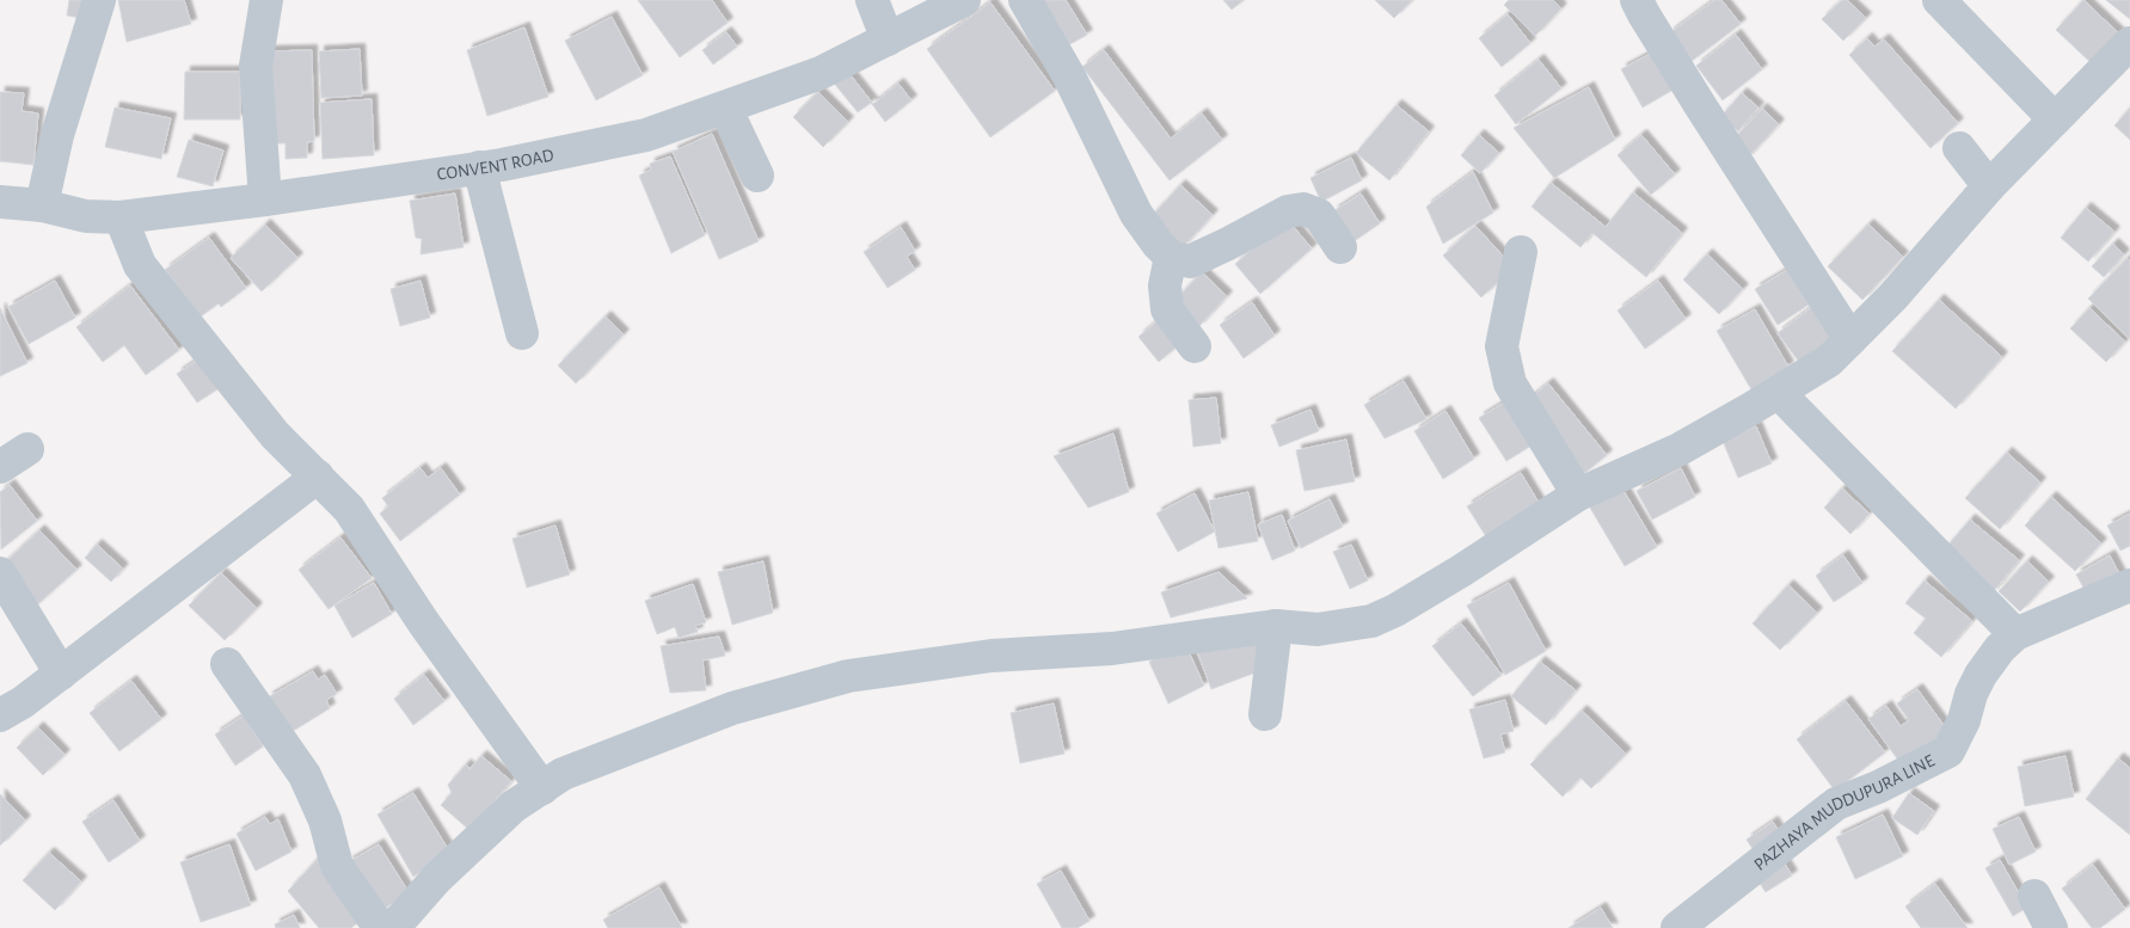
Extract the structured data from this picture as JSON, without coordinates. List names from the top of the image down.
{
  "streets": {
    "street": ["CONVENT ROAD", "PAZHAYA MUDDUPURA LINE"]
  }
}
